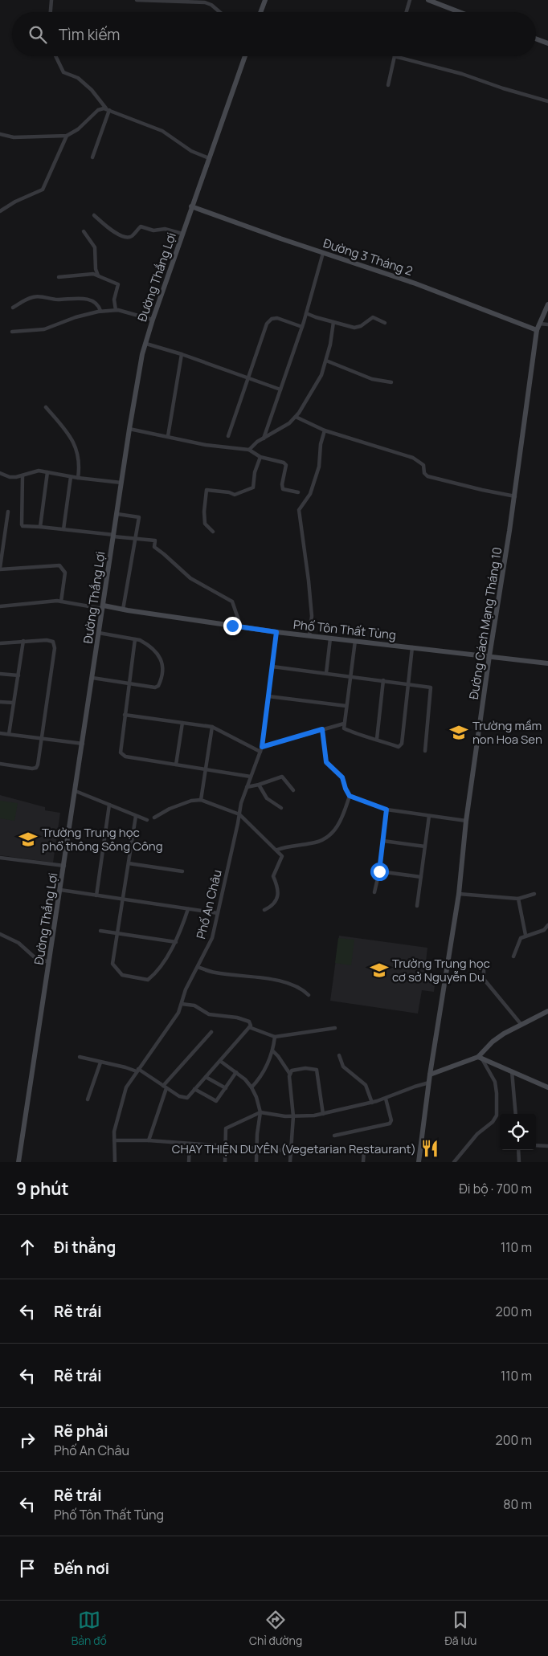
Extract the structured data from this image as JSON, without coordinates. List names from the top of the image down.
{
  "streets": {
    "street": [
      "Đường 3 Tháng 2",
      "Đường Thắng Lợi",
      "Đường Cách Mạng Tháng 10",
      "Phố Tôn Thất Tùng",
      "Phố An Châu"
    ]
  },
  "crossings": [
    ["Đường 3 Tháng 2", "Đường Thắng Lợi"],
    ["Đường 3 Tháng 2", "Đường Cách Mạng Tháng 10"],
    ["Đường Thắng Lợi", "Phố Tôn Thất Tùng"],
    ["Đường Cách Mạng Tháng 10", "Phố Tôn Thất Tùng"],
    ["Phố Tôn Thất Tùng", "Phố An Châu"]
  ],
  "places": {
    "school or university": ["Trường mầm non Hoa Sen", "Trường Trung học phổ thông Sông Công", "Trường Trung học cơ sở Nguyễn Du"],
    "restaurant": ["CHAY THIỆN DUYÊN (Vegetarian Restaurant)"]
  },
  "page": {
    "search": "Tìm kiếm",
    "heading": ["9 phút", "Đi bộ · 700 m"],
    "list": [
      ["Đi thẳng", "110 m"],
      ["Rẽ trái", "200 m"],
      ["Rẽ trái", "110 m"],
      ["Rẽ phải", "Phố An Châu", "200 m"],
      ["Rẽ trái", "Phố Tôn Thất Tùng", "80 m"],
      "Đến nơi"
    ],
    "nav": ["Bản đồ", "Chỉ đường", "Đã lưu"]
  }
}
